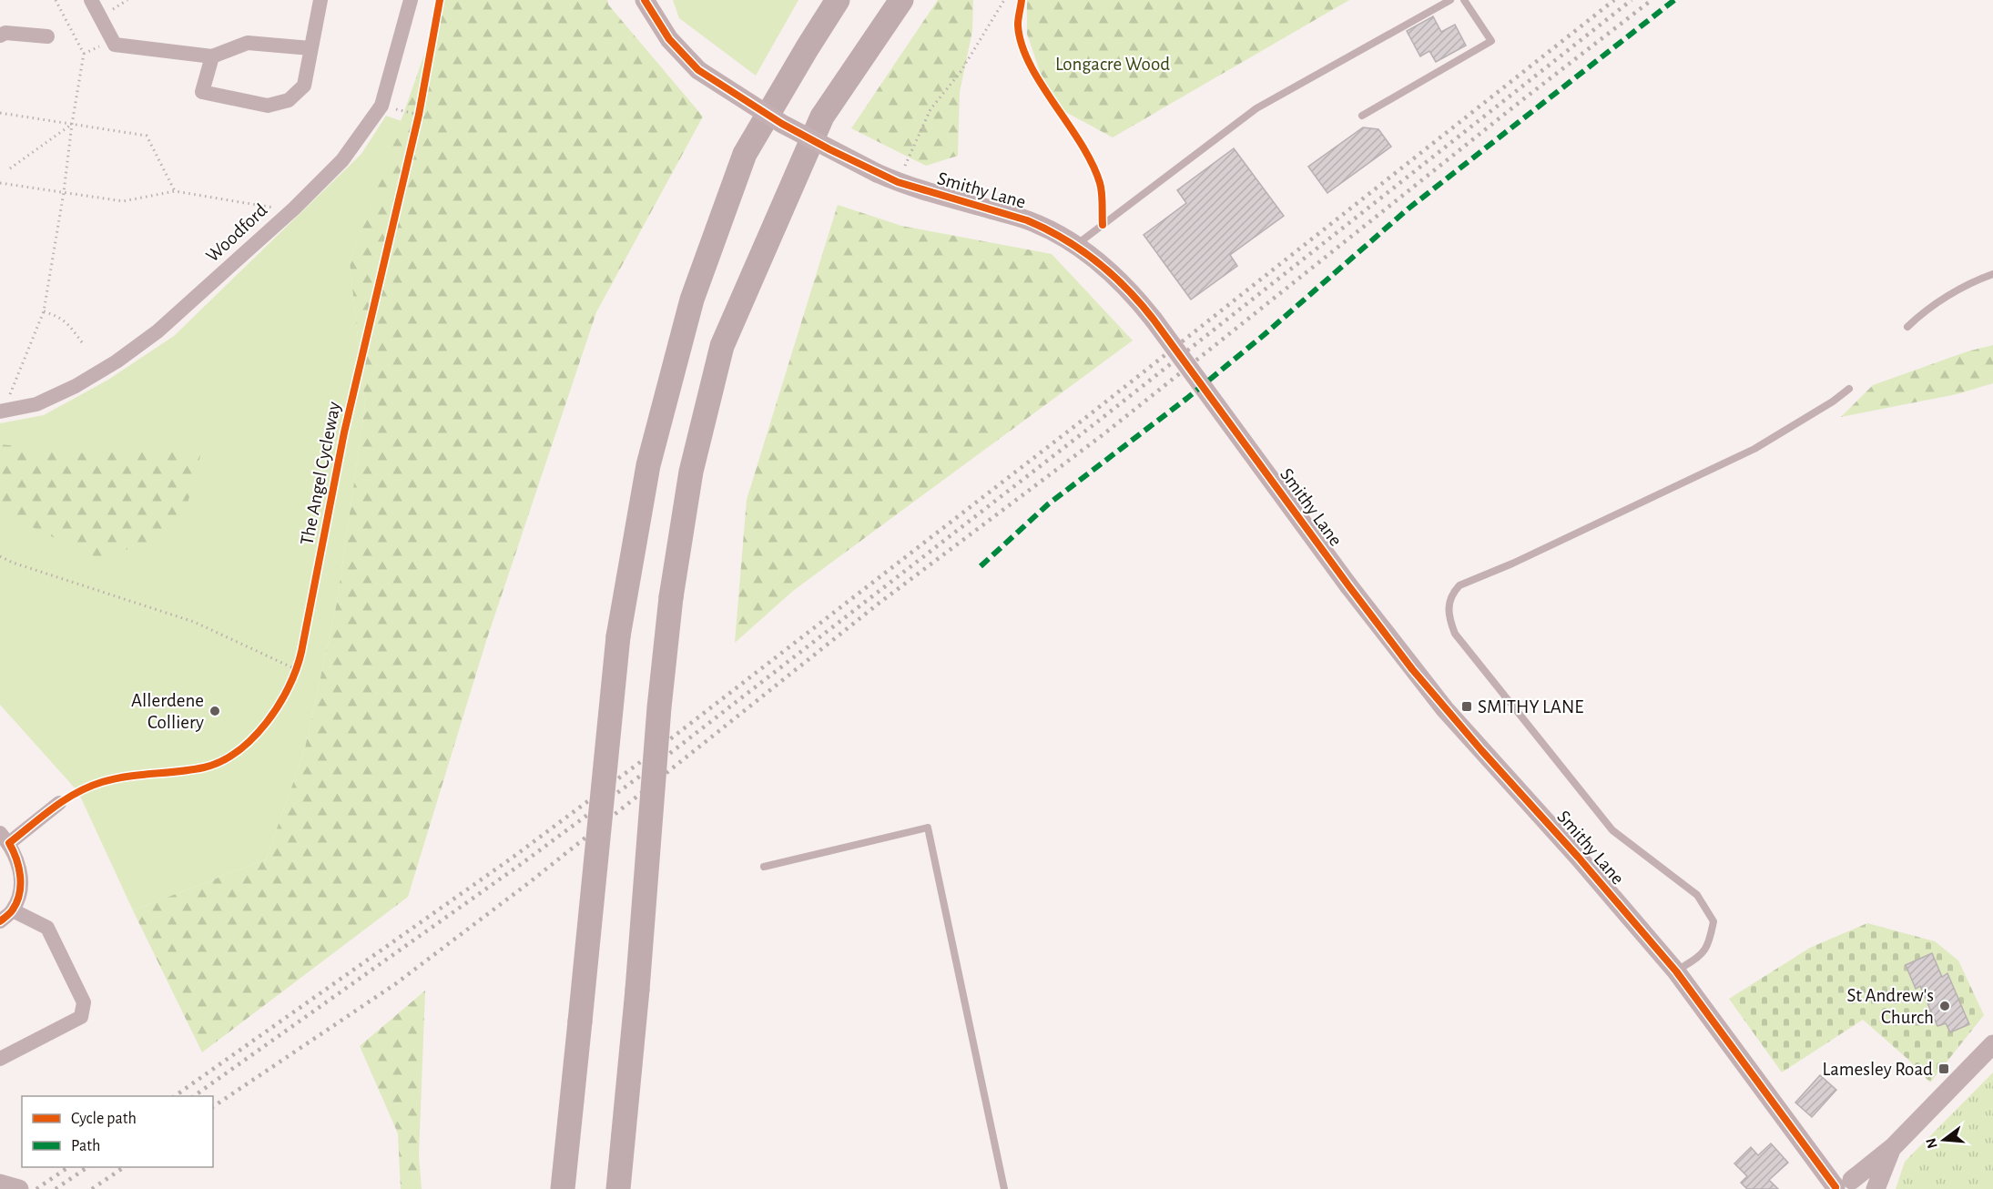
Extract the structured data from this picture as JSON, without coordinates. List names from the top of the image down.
{
  "streets": {
    "street": ["Smithy Lane", "Woodford"],
    "cycle path": ["The Angel Cycleway"]
  },
  "parks": ["Longacre Wood"],
  "places": {
    "transit": ["SMITHY LANE", "Lamesley Road"],
    "other": ["Allerdene Colliery", "St Andrew's Church"]
  },
  "legend": ["Cycle path", "Path"],
  "north": "left"
}
